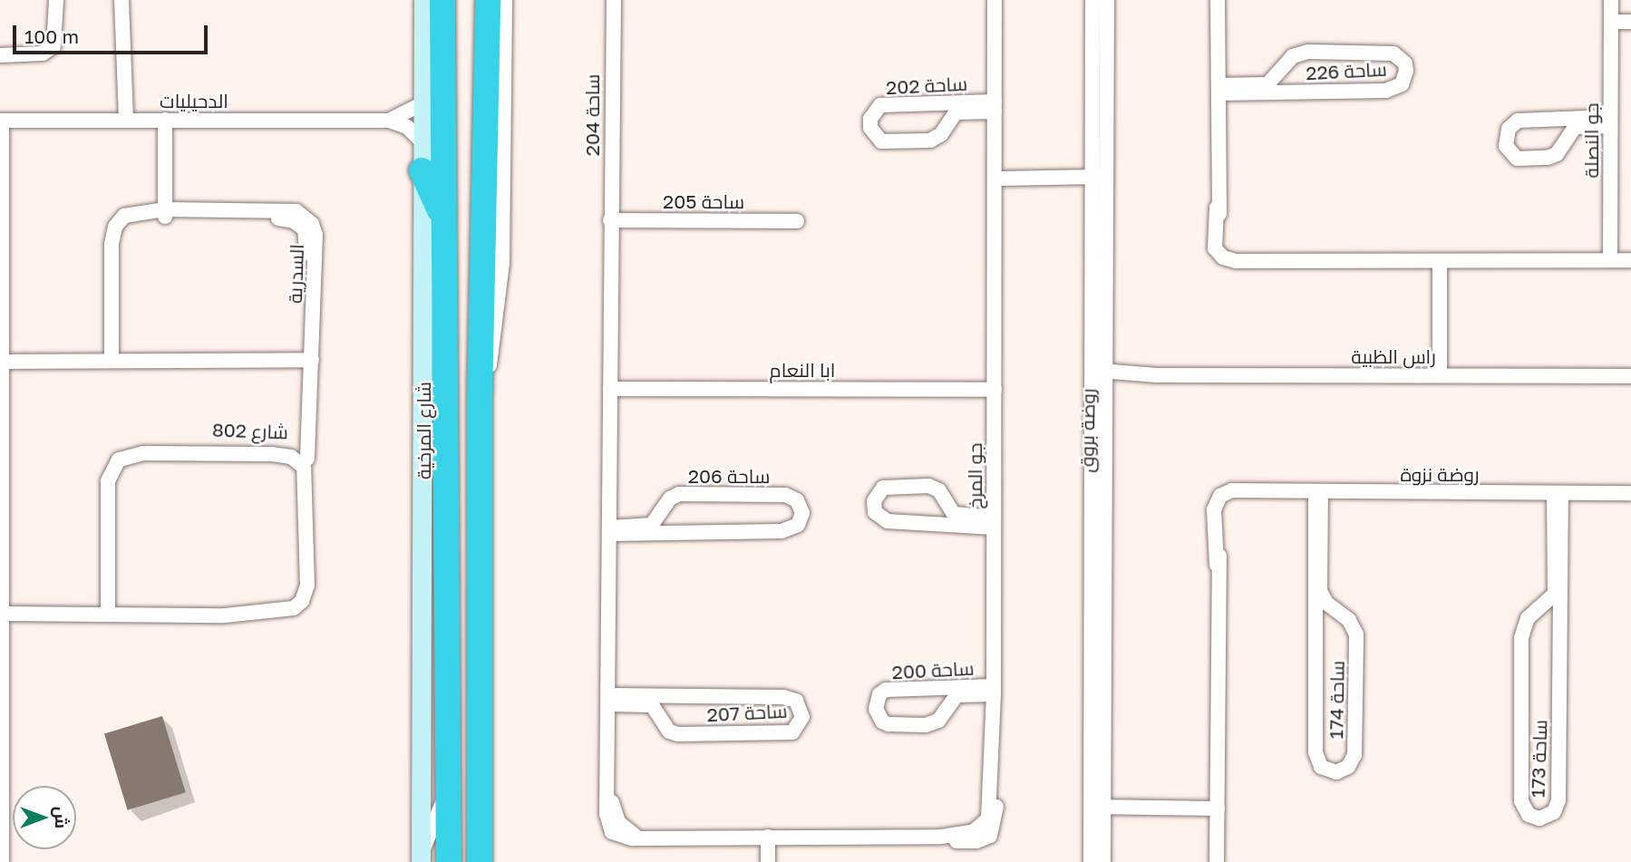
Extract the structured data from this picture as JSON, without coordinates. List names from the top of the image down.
{
  "streets": {
    "highway": ["شارع المرخية"],
    "street": [
      "ساحة 226",
      "ساحة 202",
      "الدحيليات",
      "ساحة 204",
      "جو النصلة",
      "ساحة 205",
      "السدرية",
      "راس الظبية",
      "ابا النعام",
      "شارع 802",
      "روضة بروق",
      "روضة نزوة",
      "ساحة 206",
      "جو المرخ",
      "ساحة 200",
      "ساحة 174",
      "ساحة 207",
      "ساحة 173"
    ]
  },
  "crossings": [
    ["ساحة 202", "جو المرخ"],
    ["الدحيليات", "شارع المرخية"],
    ["ساحة 204", "ساحة 205"],
    ["ساحة 204", "جو المرخ"],
    ["ساحة 205", "جو المرخ"],
    ["السدرية", "شارع 802"],
    ["راس الظبية", "روضة بروق"],
    ["ابا النعام", "جو المرخ"],
    ["روضة نزوة", "ساحة 174"],
    ["روضة نزوة", "ساحة 173"],
    ["ساحة 206", "جو المرخ"],
    ["جو المرخ", "ساحة 200"],
    ["جو المرخ", "ساحة 207"]
  ],
  "scale_bar": "100 m",
  "north": "right"
}
